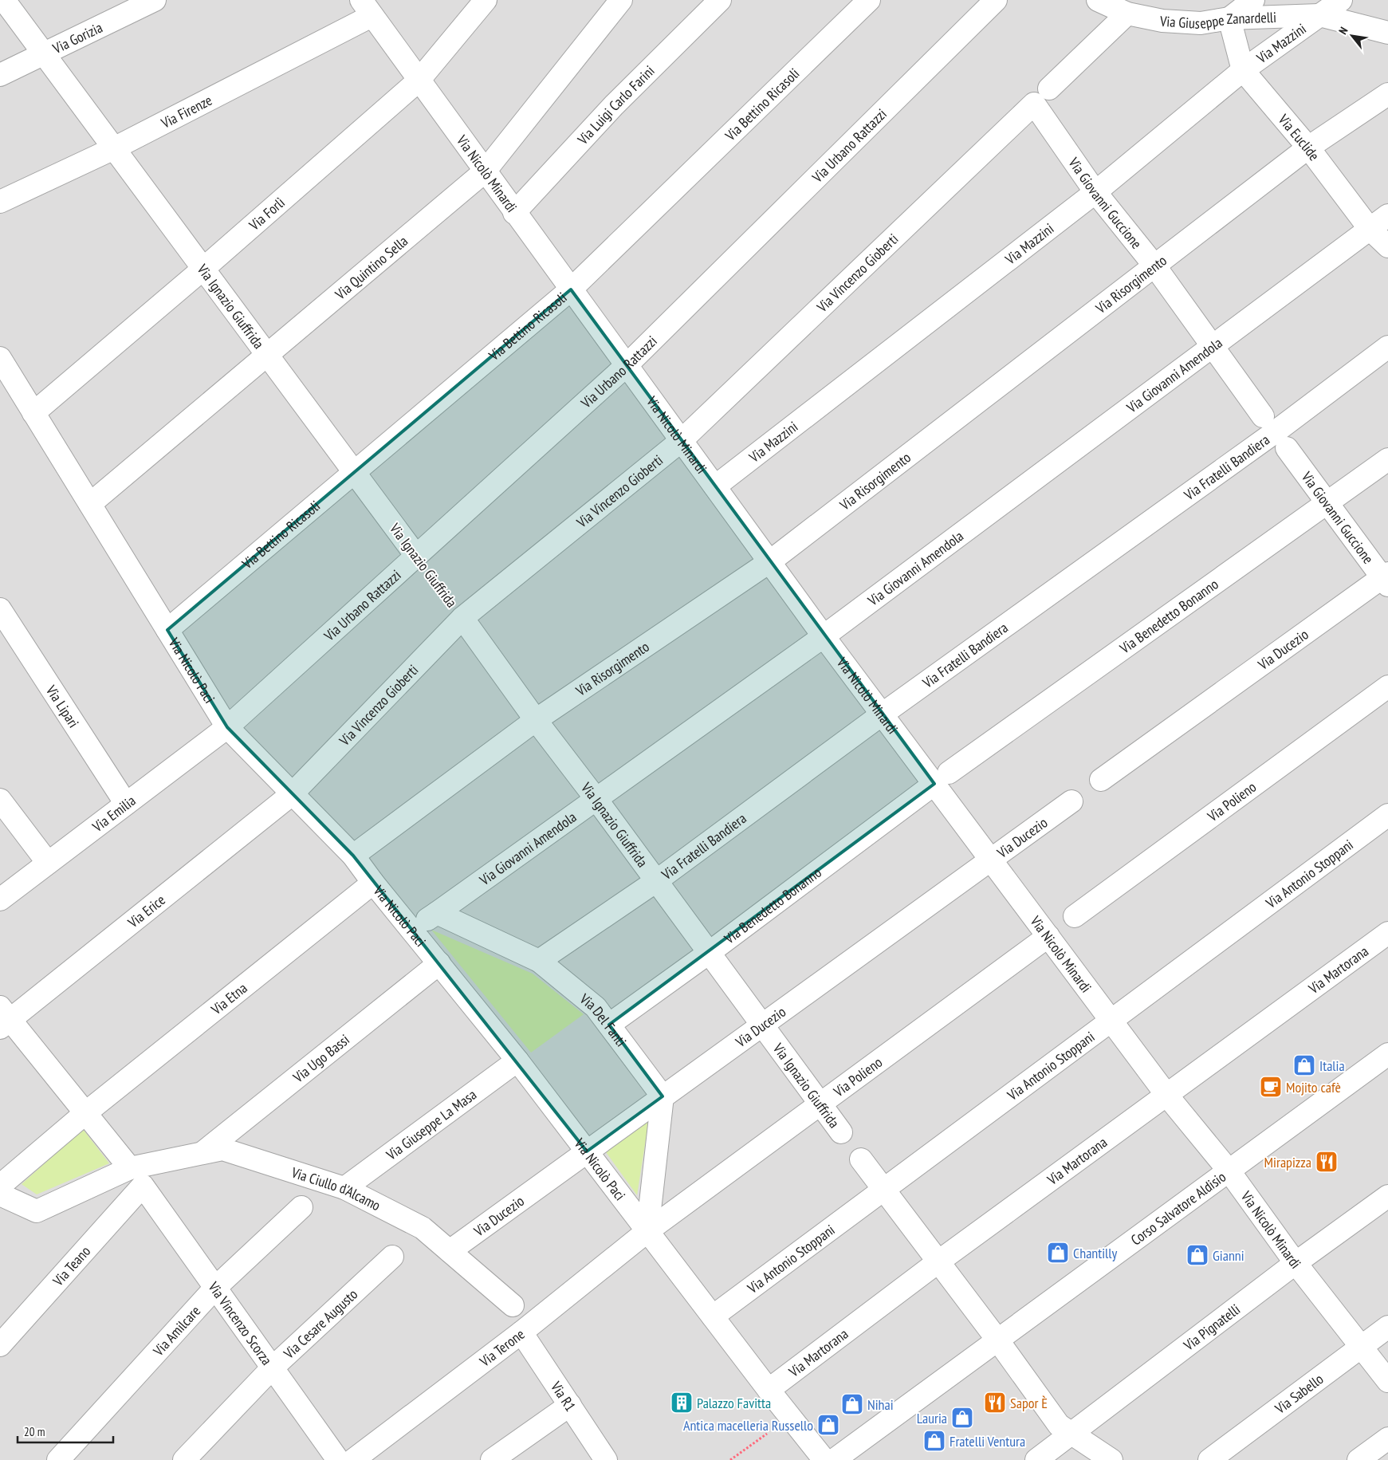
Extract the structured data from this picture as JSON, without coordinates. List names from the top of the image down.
{
  "streets": {
    "street": [
      "Via Giuseppe Zanardelli",
      "Via Gorizia",
      "Via Mazzini",
      "Via Bettino Ricasoli",
      "Via Luigi Carlo Farini",
      "Via Firenze",
      "Via Euclide",
      "Via Urbano Rattazzi",
      "Via Nicolò Minardi",
      "Via Giovanni Guccione",
      "Via Forlì",
      "Via Quintino Sella",
      "Via Vincenzo Gioberti",
      "Via Risorgimento",
      "Via Ignazio Giuffrida",
      "Via Giovanni Amendola",
      "Via Fratelli Bandiera",
      "Via Benedetto Bonanno",
      "Via Ducezio",
      "Via Nicolò Paci",
      "Via Lipari",
      "Via Polieno",
      "Via Emilia",
      "Via Antonio Stoppani",
      "Via Erice",
      "Via Martorana",
      "Via Etna",
      "Via Del Fanti",
      "Via Ugo Bassi",
      "Via Giuseppe La Masa",
      "Via Ciullo d'Alcamo",
      "Corso Salvatore Aldisio",
      "Via Teano",
      "Via Vincenzo Scorza",
      "Via Cesare Augusto",
      "Via Pignatelli",
      "Via Amilcare",
      "Via Terone",
      "Via Sabello",
      "Via R1"
    ]
  },
  "crossings": [
    ["Via Giuseppe Zanardelli", "Via Mazzini"],
    ["Via Giuseppe Zanardelli", "Via Euclide"],
    ["Via Gorizia", "Via Ignazio Giuffrida"],
    ["Via Mazzini", "Via Euclide"],
    ["Via Mazzini", "Via Nicolò Minardi"],
    ["Via Mazzini", "Via Giovanni Guccione"],
    ["Via Bettino Ricasoli", "Via Nicolò Minardi"],
    ["Via Bettino Ricasoli", "Via Ignazio Giuffrida"],
    ["Via Bettino Ricasoli", "Via Nicolò Paci"],
    ["Via Luigi Carlo Farini", "Via Nicolò Minardi"],
    ["Via Firenze", "Via Nicolò Minardi"],
    ["Via Firenze", "Via Ignazio Giuffrida"],
    ["Via Euclide", "Via Risorgimento"],
    ["Via Euclide", "Via Giovanni Amendola"],
    ["Via Urbano Rattazzi", "Via Nicolò Minardi"],
    ["Via Urbano Rattazzi", "Via Ignazio Giuffrida"],
    ["Via Urbano Rattazzi", "Via Nicolò Paci"],
    ["Via Urbano Rattazzi", "Via Emilia"],
    ["Via Nicolò Minardi", "Via Forlì"],
    ["Via Nicolò Minardi", "Via Quintino Sella"],
    ["Via Nicolò Minardi", "Via Vincenzo Gioberti"],
    ["Via Nicolò Minardi", "Via Risorgimento"],
    ["Via Nicolò Minardi", "Via Giovanni Amendola"],
    ["Via Nicolò Minardi", "Via Fratelli Bandiera"],
    ["Via Nicolò Minardi", "Via Benedetto Bonanno"],
    ["Via Nicolò Minardi", "Via Ducezio"],
    ["Via Nicolò Minardi", "Via Polieno"],
    ["Via Nicolò Minardi", "Via Antonio Stoppani"],
    ["Via Nicolò Minardi", "Via Martorana"],
    ["Via Nicolò Minardi", "Corso Salvatore Aldisio"],
    ["Via Nicolò Minardi", "Via Pignatelli"],
    ["Via Nicolò Minardi", "Via Sabello"],
    ["Via Giovanni Guccione", "Via Vincenzo Gioberti"],
    ["Via Giovanni Guccione", "Via Risorgimento"],
    ["Via Giovanni Guccione", "Via Giovanni Amendola"],
    ["Via Giovanni Guccione", "Via Benedetto Bonanno"],
    ["Via Giovanni Guccione", "Via Ducezio"],
    ["Via Forlì", "Via Ignazio Giuffrida"],
    ["Via Forlì", "Via Nicolò Paci"],
    ["Via Quintino Sella", "Via Ignazio Giuffrida"],
    ["Via Quintino Sella", "Via Nicolò Paci"],
    ["Via Vincenzo Gioberti", "Via Ignazio Giuffrida"],
    ["Via Vincenzo Gioberti", "Via Nicolò Paci"],
    ["Via Vincenzo Gioberti", "Via Erice"],
    ["Via Risorgimento", "Via Ignazio Giuffrida"],
    ["Via Risorgimento", "Via Nicolò Paci"],
    ["Via Ignazio Giuffrida", "Via Giovanni Amendola"],
    ["Via Ignazio Giuffrida", "Via Fratelli Bandiera"],
    ["Via Ignazio Giuffrida", "Via Benedetto Bonanno"],
    ["Via Ignazio Giuffrida", "Via Ducezio"],
    ["Via Ignazio Giuffrida", "Via Polieno"],
    ["Via Giovanni Amendola", "Via Del Fanti"],
    ["Via Fratelli Bandiera", "Via Del Fanti"],
    ["Via Benedetto Bonanno", "Via Del Fanti"],
    ["Via Ducezio", "Via Nicolò Paci"],
    ["Via Ducezio", "Via Del Fanti"],
    ["Via Ducezio", "Via Ciullo d'Alcamo"],
    ["Via Nicolò Paci", "Via Polieno"],
    ["Via Nicolò Paci", "Via Emilia"],
    ["Via Nicolò Paci", "Via Antonio Stoppani"],
    ["Via Nicolò Paci", "Via Erice"],
    ["Via Nicolò Paci", "Via Martorana"],
    ["Via Nicolò Paci", "Via Etna"],
    ["Via Nicolò Paci", "Via Ugo Bassi"],
    ["Via Nicolò Paci", "Via Giuseppe La Masa"],
    ["Via Nicolò Paci", "Via Terone"],
    ["Via Lipari", "Via Emilia"],
    ["Via Polieno", "Via Terone"],
    ["Via Ugo Bassi", "Via Ciullo d'Alcamo"],
    ["Via Giuseppe La Masa", "Via Ciullo d'Alcamo"],
    ["Via Teano", "Via Vincenzo Scorza"],
    ["Via Vincenzo Scorza", "Via Cesare Augusto"],
    ["Via Vincenzo Scorza", "Via Amilcare"],
    ["Via Terone", "Via R1"]
  ],
  "places": {
    "shop": [
      "Italia",
      "Chantilly",
      "Gianni",
      "Nihai",
      "Lauria",
      "Antica macelleria Russello",
      "Fratelli Ventura"
    ],
    "cafe": ["Mojito cafè"],
    "restaurant": ["Mirapizza", "Sapor È"],
    "building": ["Palazzo Favitta"]
  },
  "scale_bar": "20 m",
  "north": "top left"
}
